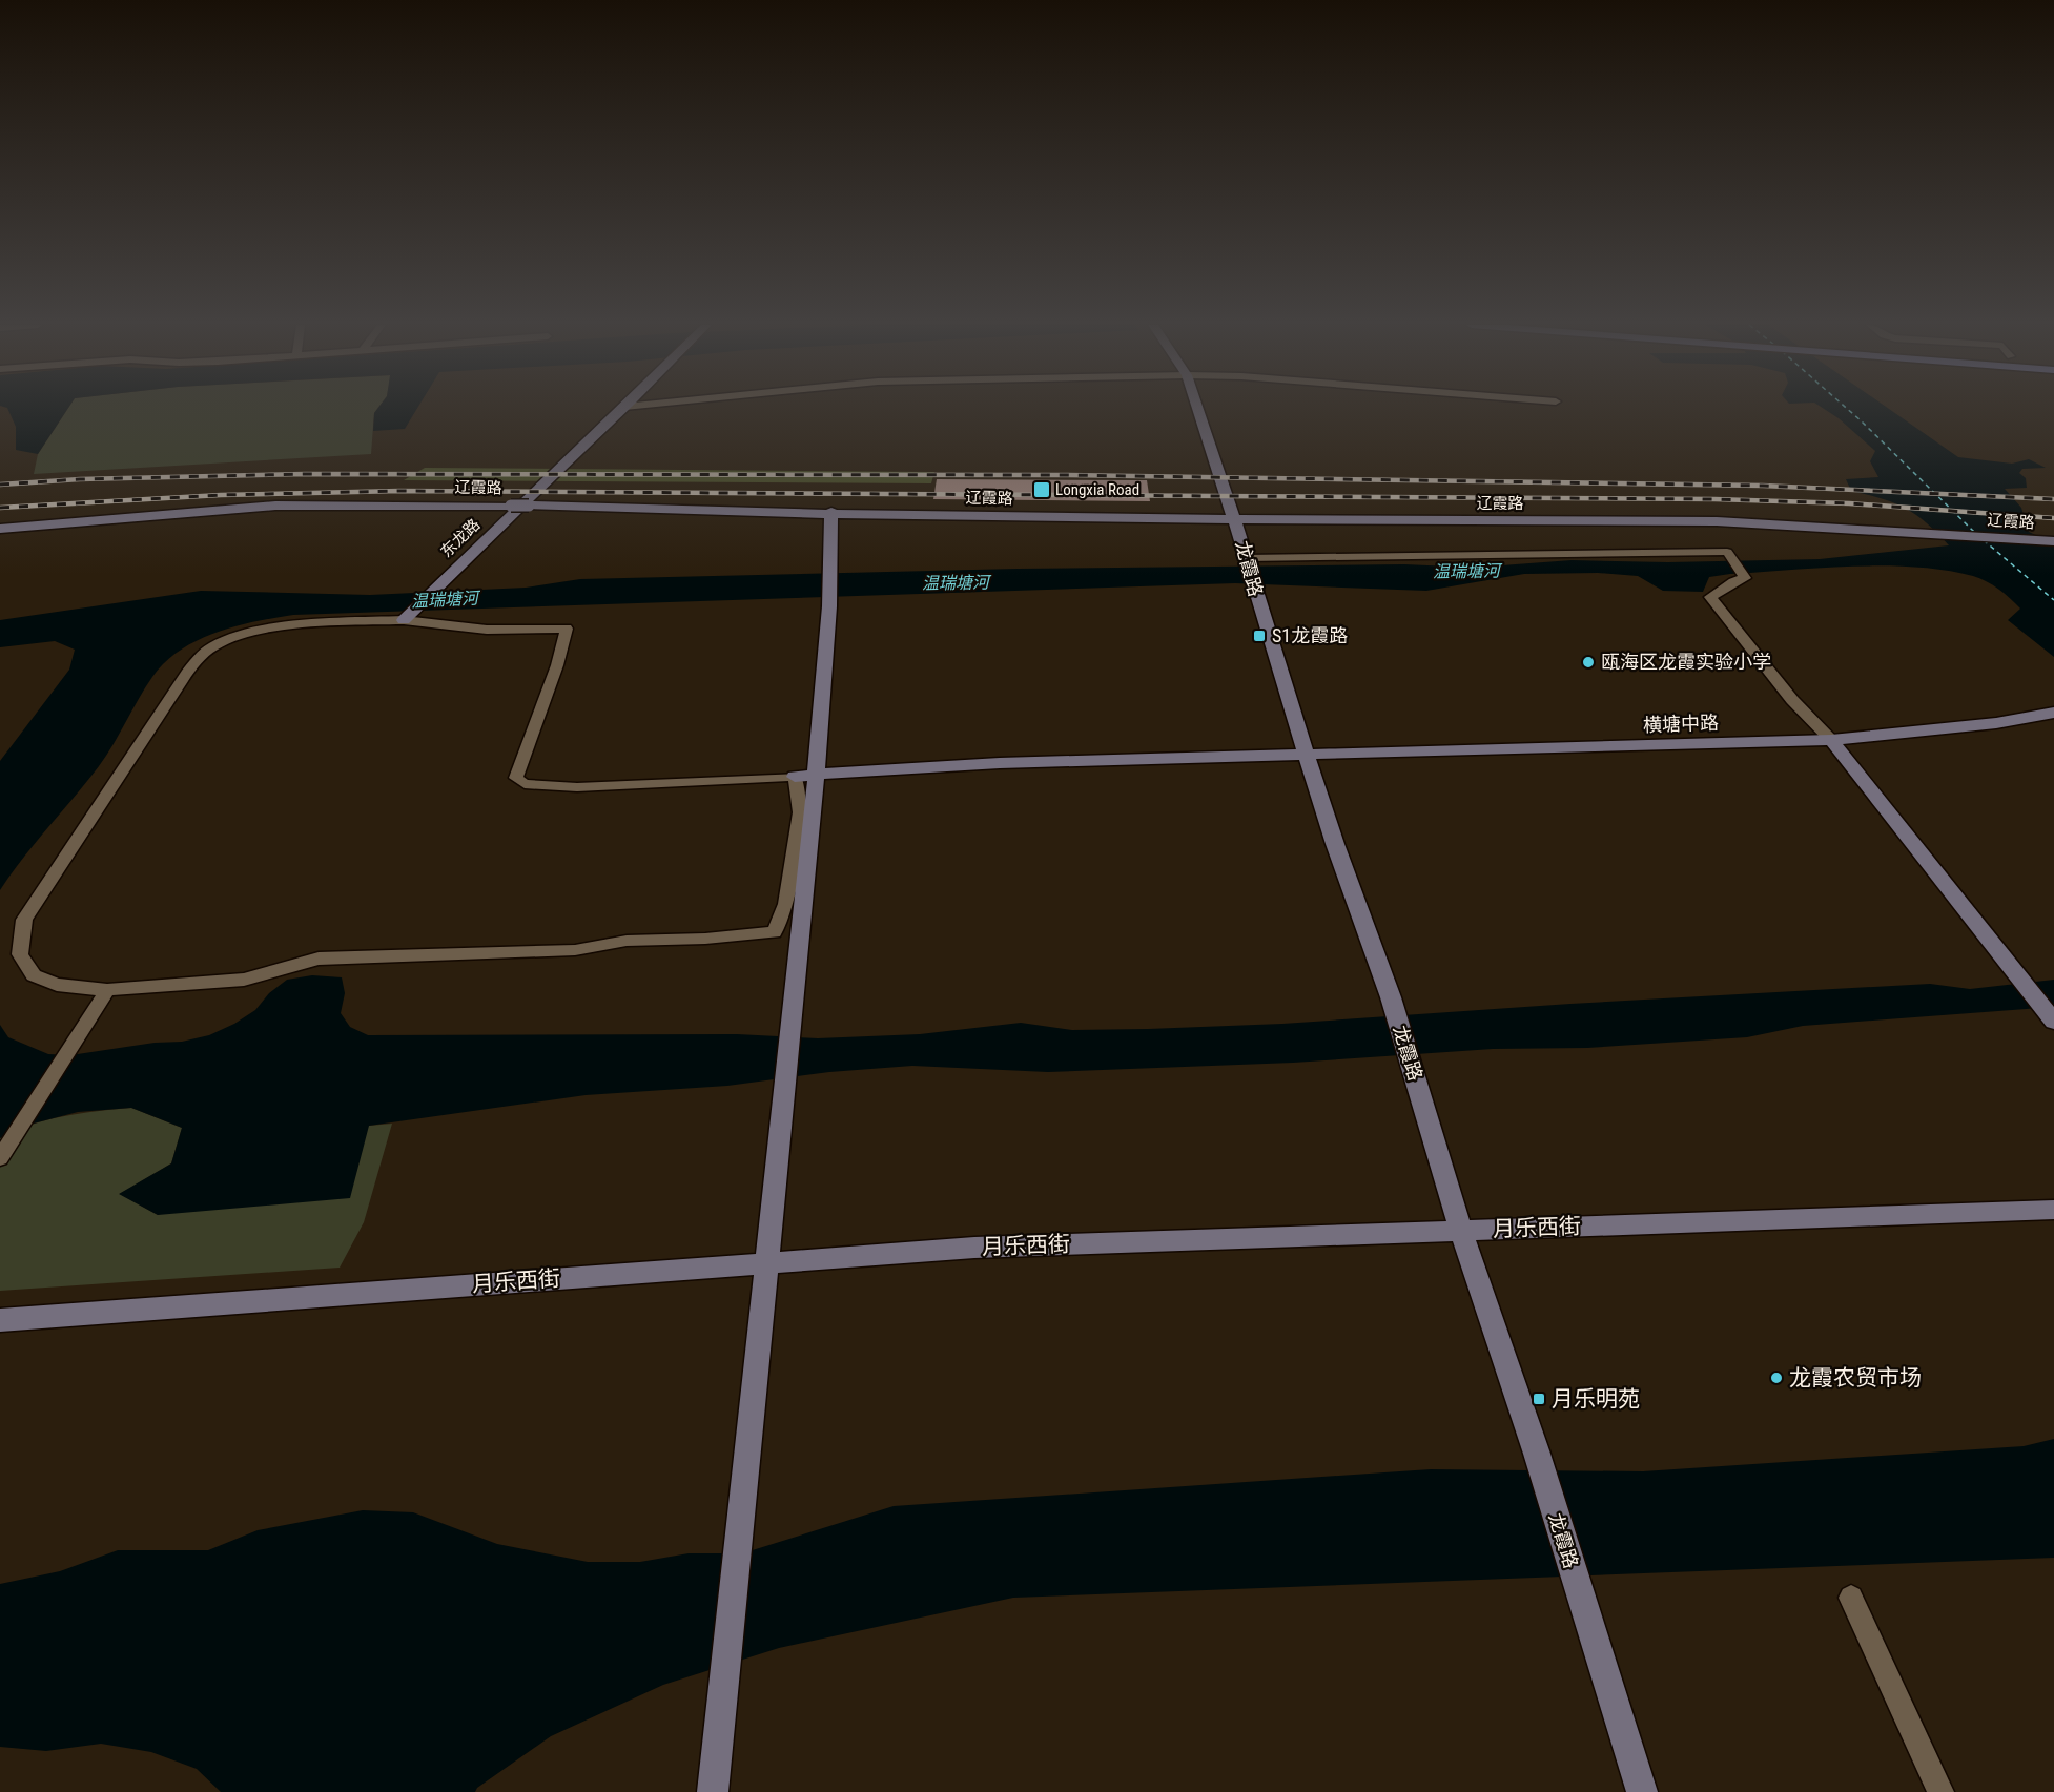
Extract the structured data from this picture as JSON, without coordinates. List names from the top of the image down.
{
  "streets": {
    "street": [
      "辽霞路",
      "东龙路",
      "龙霞路",
      "横塘中路",
      "月乐西街"
    ]
  },
  "crossings": [
    ["辽霞路", "龙霞路"],
    ["龙霞路", "横塘中路"],
    ["龙霞路", "月乐西街"]
  ],
  "water": ["温瑞塘河"],
  "places": {
    "transit": ["Longxia Road", "S1龙霞路", "月乐明苑"],
    "other": ["瓯海区龙霞实验小学", "龙霞农贸市场"]
  }
}
